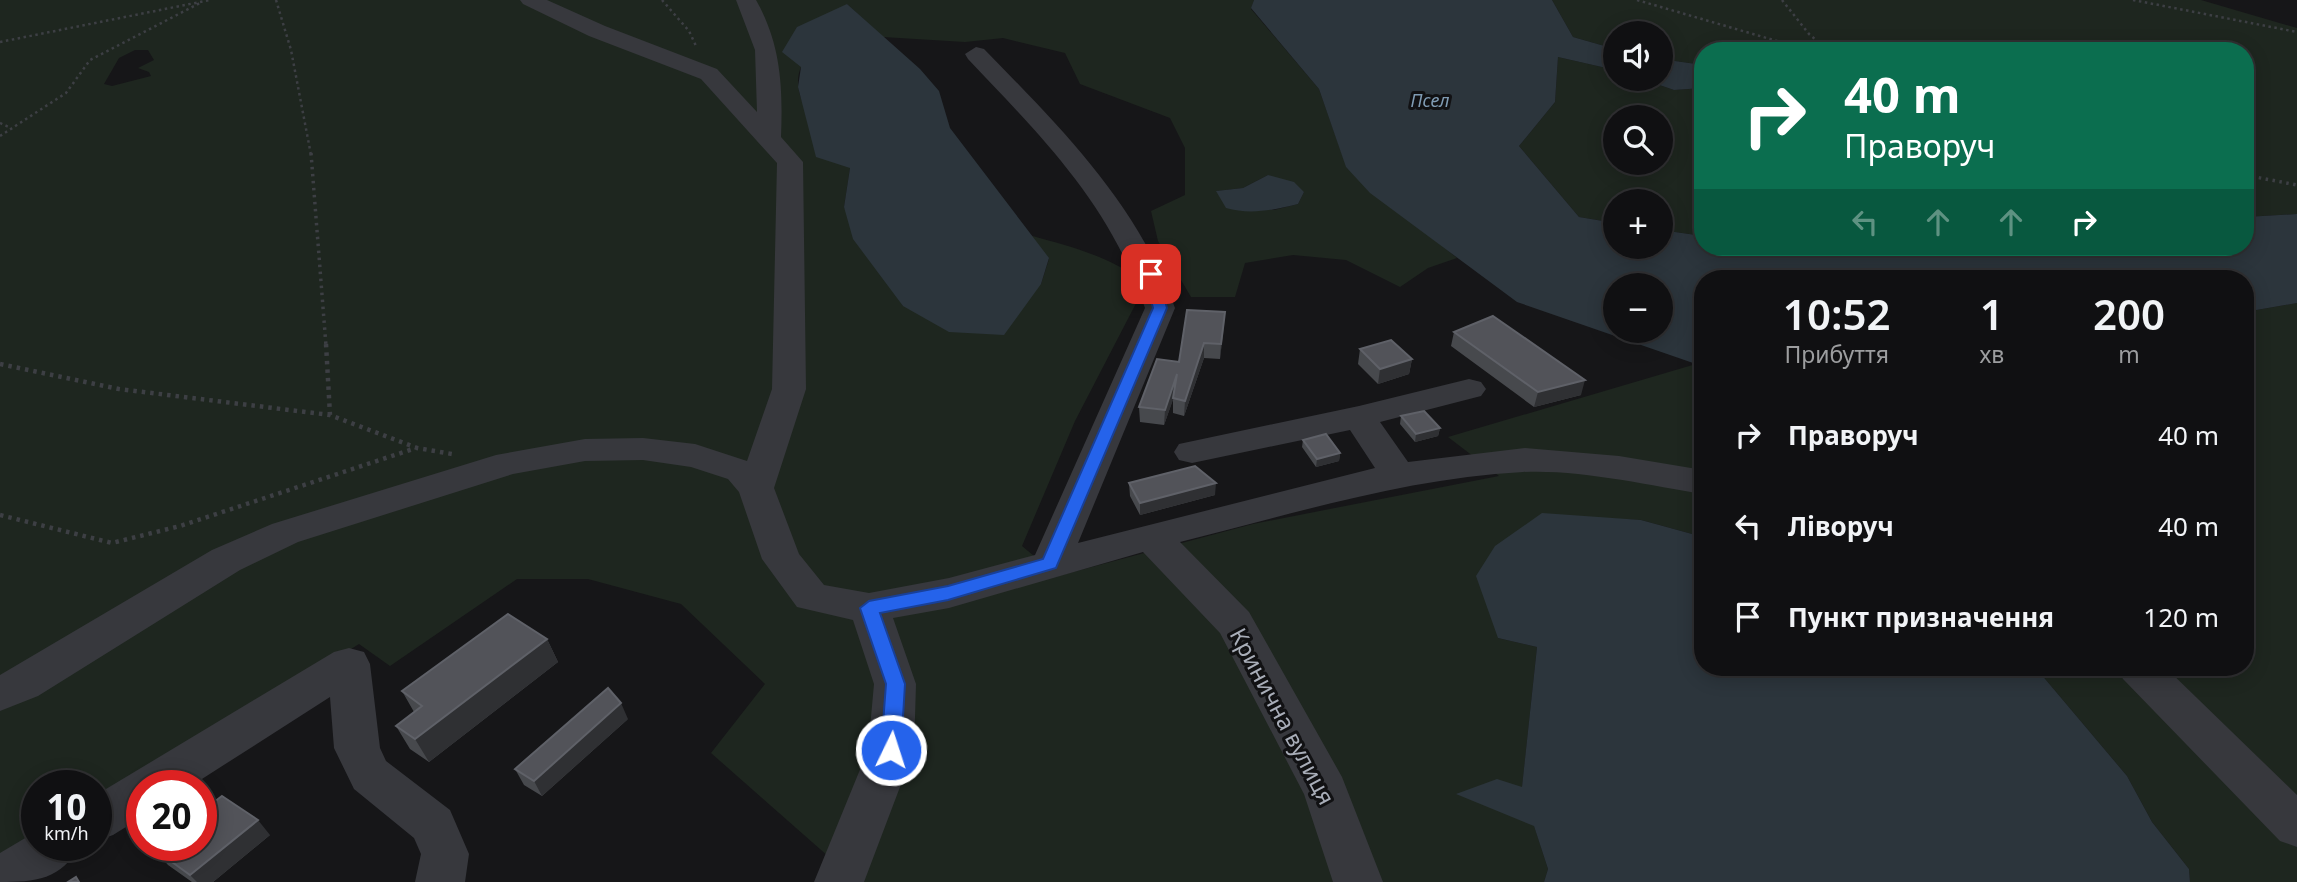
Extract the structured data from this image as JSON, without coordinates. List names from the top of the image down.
{
  "streets": {
    "street": ["Кринична вулиця"]
  },
  "water": ["Псел"],
  "page": {
    "map_buttons": ["+", "−"],
    "turn": ["40 m", "Праворуч"],
    "eta": [
      "10:52",
      "Прибуття",
      "1",
      "хв",
      "200",
      "m"
    ],
    "list": [
      {
        "name": "Праворуч",
        "value": "40 m"
      },
      {
        "name": "Ліворуч",
        "value": "40 m"
      },
      {
        "name": "Пункт призначення",
        "value": "120 m"
      }
    ],
    "speed": "10 km/h",
    "limit": "20"
  }
}
